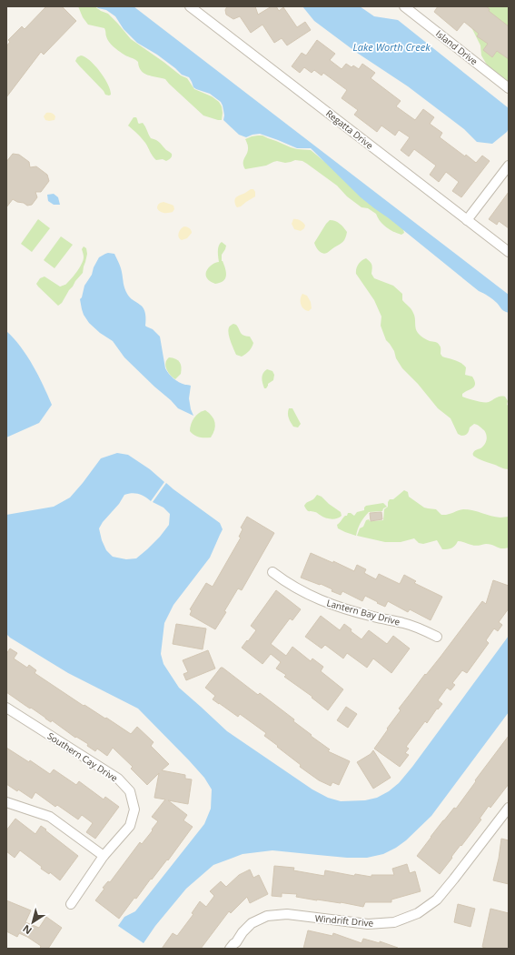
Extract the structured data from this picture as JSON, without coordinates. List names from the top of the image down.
{
  "streets": {
    "street": [
      "Island Drive",
      "Regatta Drive",
      "Lantern Bay Drive",
      "Southern Cay Drive",
      "Windrift Drive"
    ]
  },
  "water": ["Lake Worth Creek"],
  "north": "bottom left"
}
